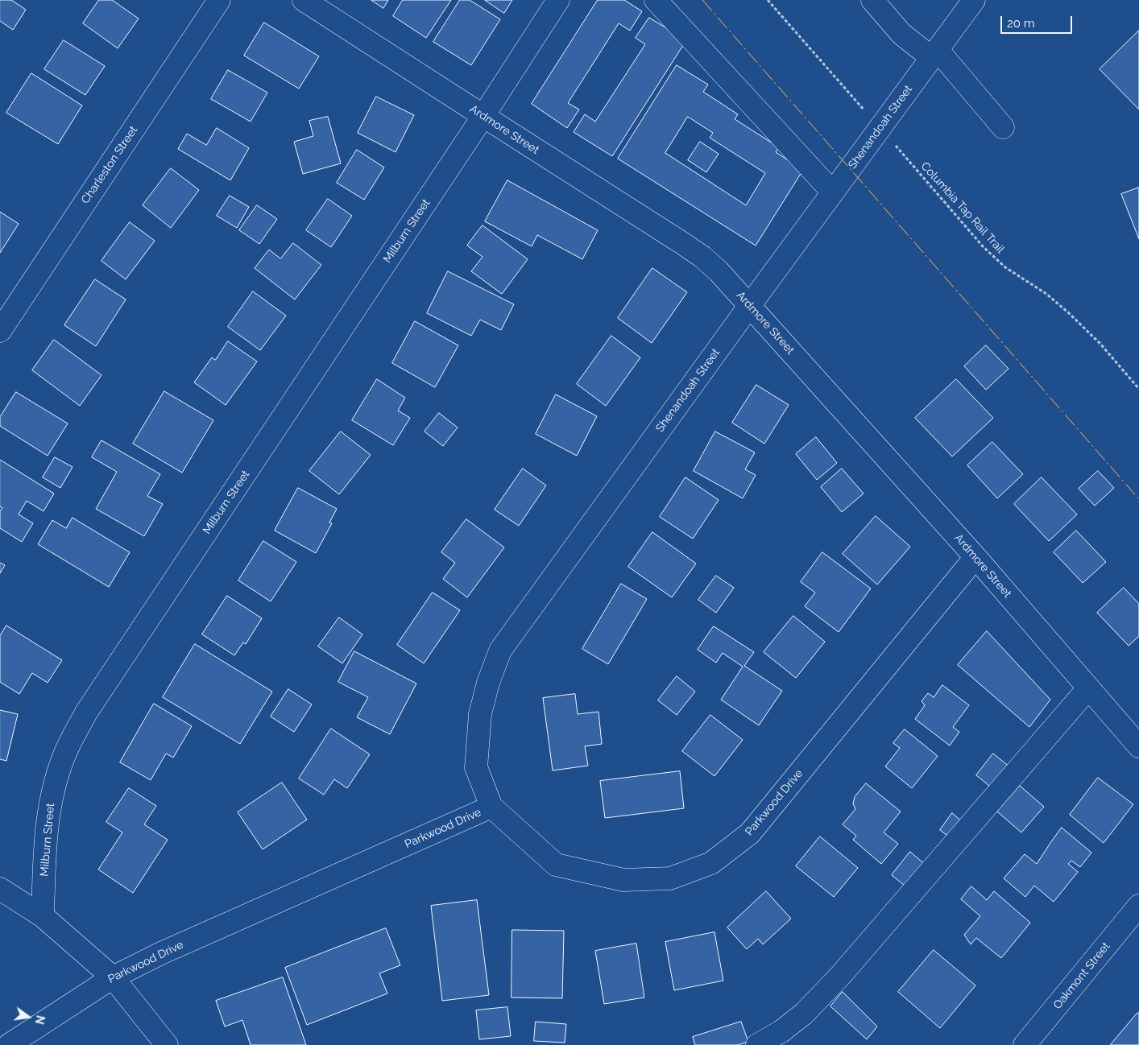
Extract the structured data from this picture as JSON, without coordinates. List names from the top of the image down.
{
  "streets": {
    "street": [
      "Shenandoah Street",
      "Ardmore Street",
      "Charleston Street",
      "Milburn Street",
      "Parkwood Drive",
      "Oakmont Street"
    ],
    "path": ["Columbia Tap Rail Trail"]
  },
  "crossings": [
    ["Shenandoah Street", "Ardmore Street"],
    ["Shenandoah Street", "Parkwood Drive"],
    ["Ardmore Street", "Milburn Street"],
    ["Ardmore Street", "Parkwood Drive"]
  ],
  "scale_bar": "20 m",
  "north": "right"
}
